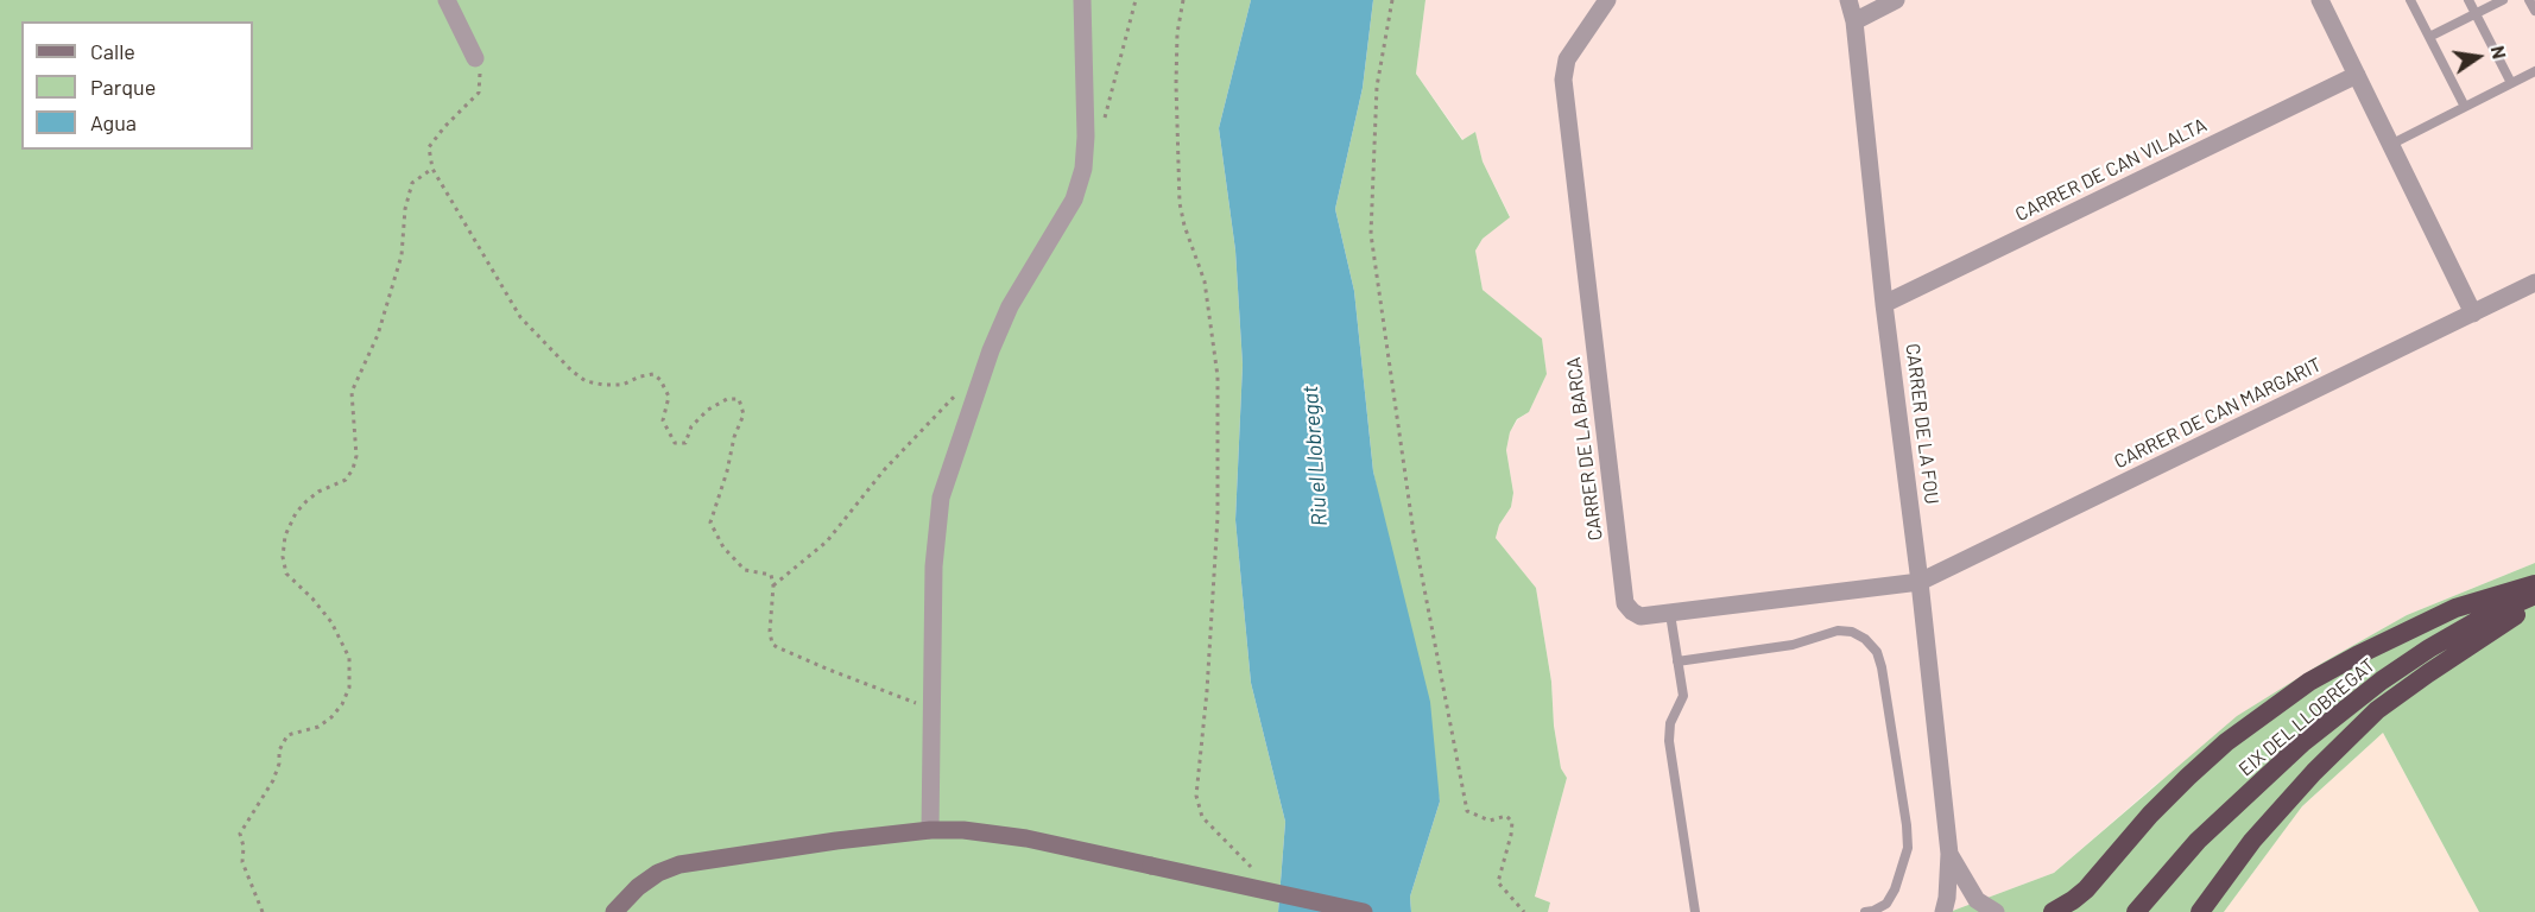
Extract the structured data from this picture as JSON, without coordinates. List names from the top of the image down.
{
  "streets": {
    "highway": ["EIX DEL LLOBREGAT"],
    "street": [
      "CARRER DE CAN VILALTA",
      "CARRER DE CAN MARGARIT",
      "CARRER DE LA FOU",
      "CARRER DE LA BARCA"
    ]
  },
  "crossings": [
    ["CARRER DE CAN VILALTA", "CARRER DE LA FOU"],
    ["CARRER DE CAN MARGARIT", "CARRER DE LA FOU"],
    ["CARRER DE CAN MARGARIT", "CARRER DE LA BARCA"],
    ["CARRER DE LA FOU", "CARRER DE LA BARCA"]
  ],
  "water": ["Riu el Llobregat"],
  "legend": ["Calle", "Parque", "Agua"],
  "north": "right"
}
